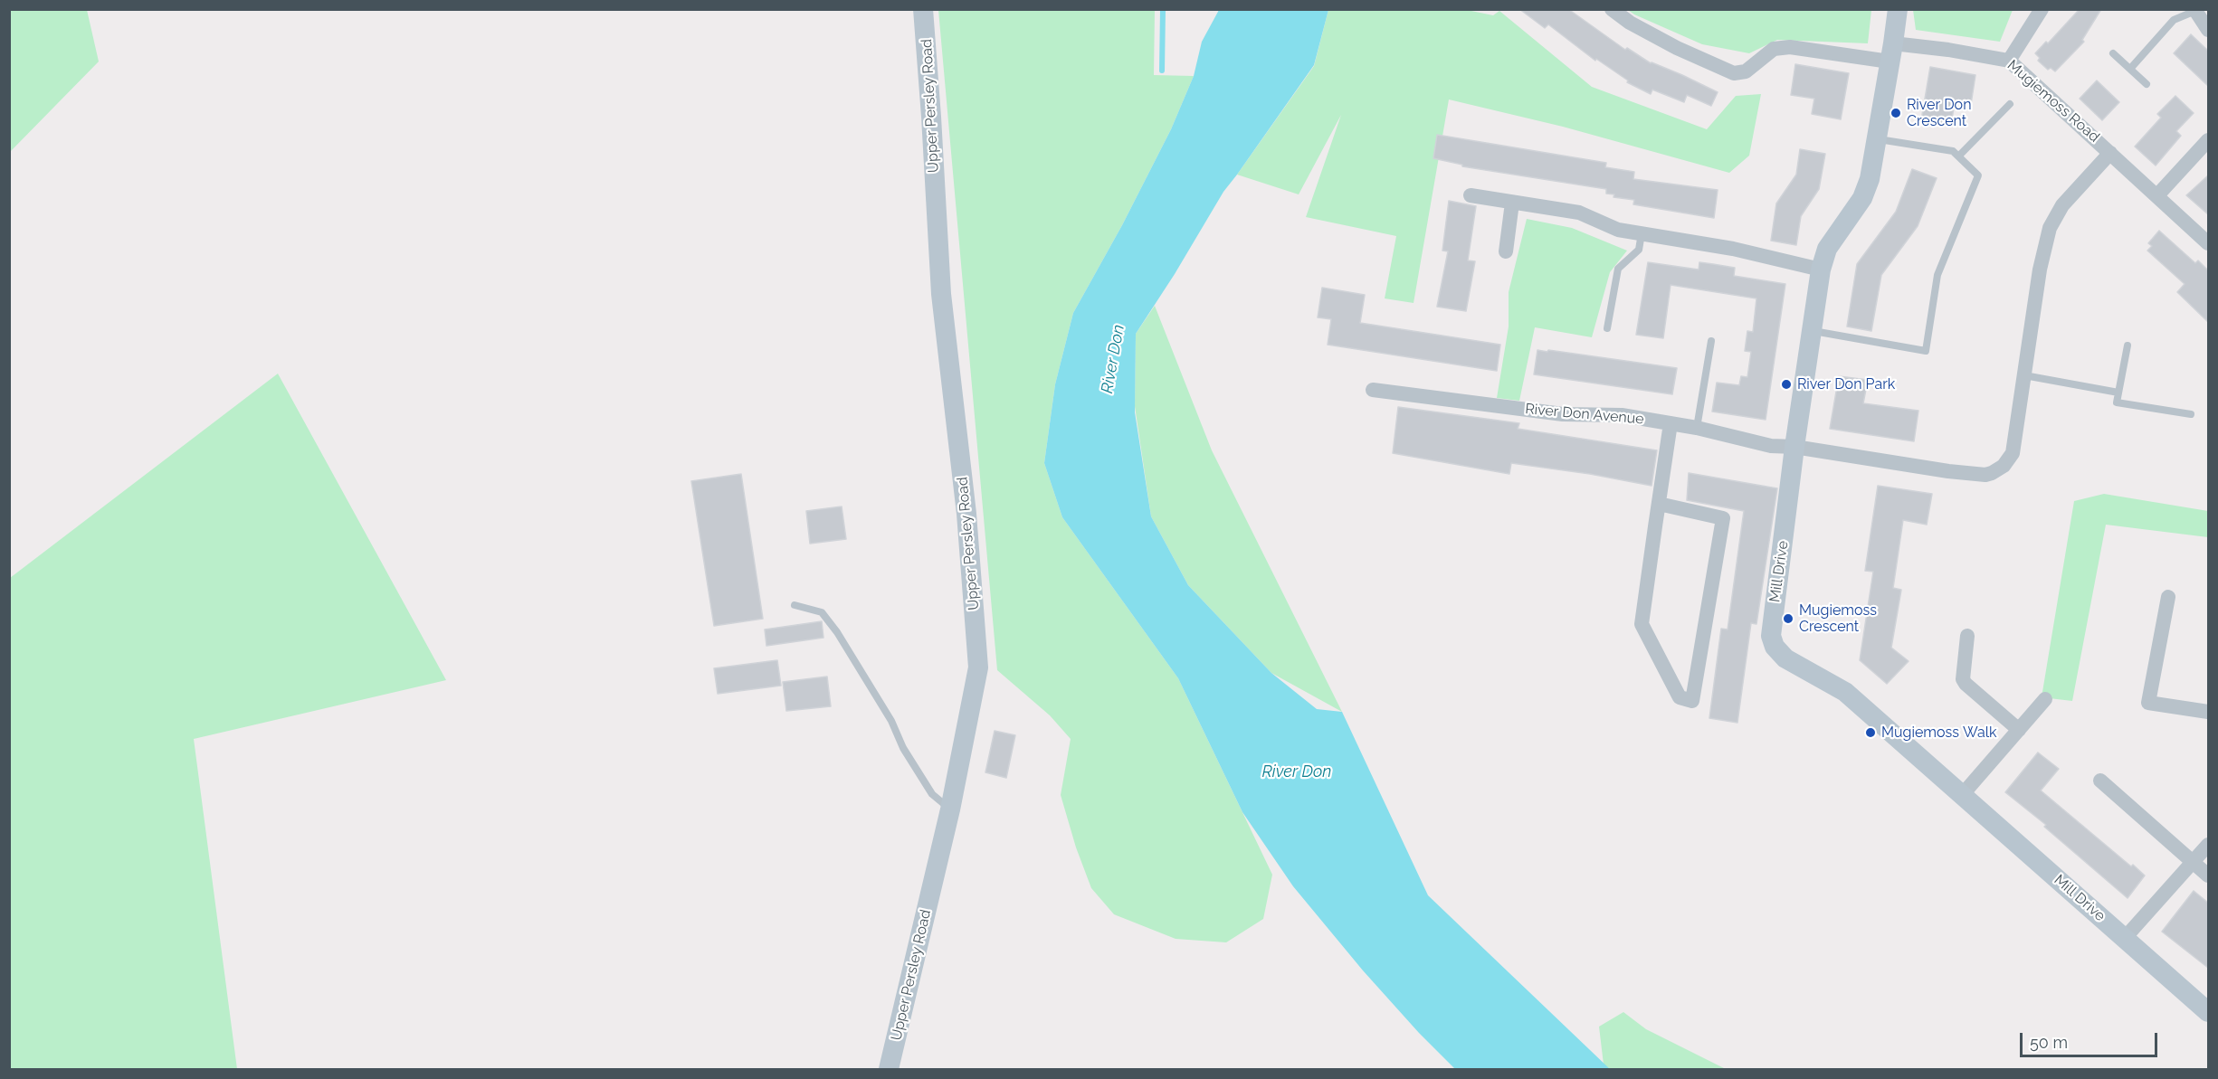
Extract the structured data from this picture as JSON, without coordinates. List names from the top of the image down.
{
  "streets": {
    "street": [
      "Mugiemoss Road",
      "Upper Persley Road",
      "River Don Avenue",
      "Mill Drive"
    ]
  },
  "crossings": [
    ["Mugiemoss Road", "Mill Drive"],
    ["River Don Avenue", "Mill Drive"]
  ],
  "water": ["River Don"],
  "places": [
    "River Don Crescent",
    "River Don Park",
    "Mugiemoss Crescent",
    "Mugiemoss Walk"
  ],
  "scale_bar": "50 m"
}
